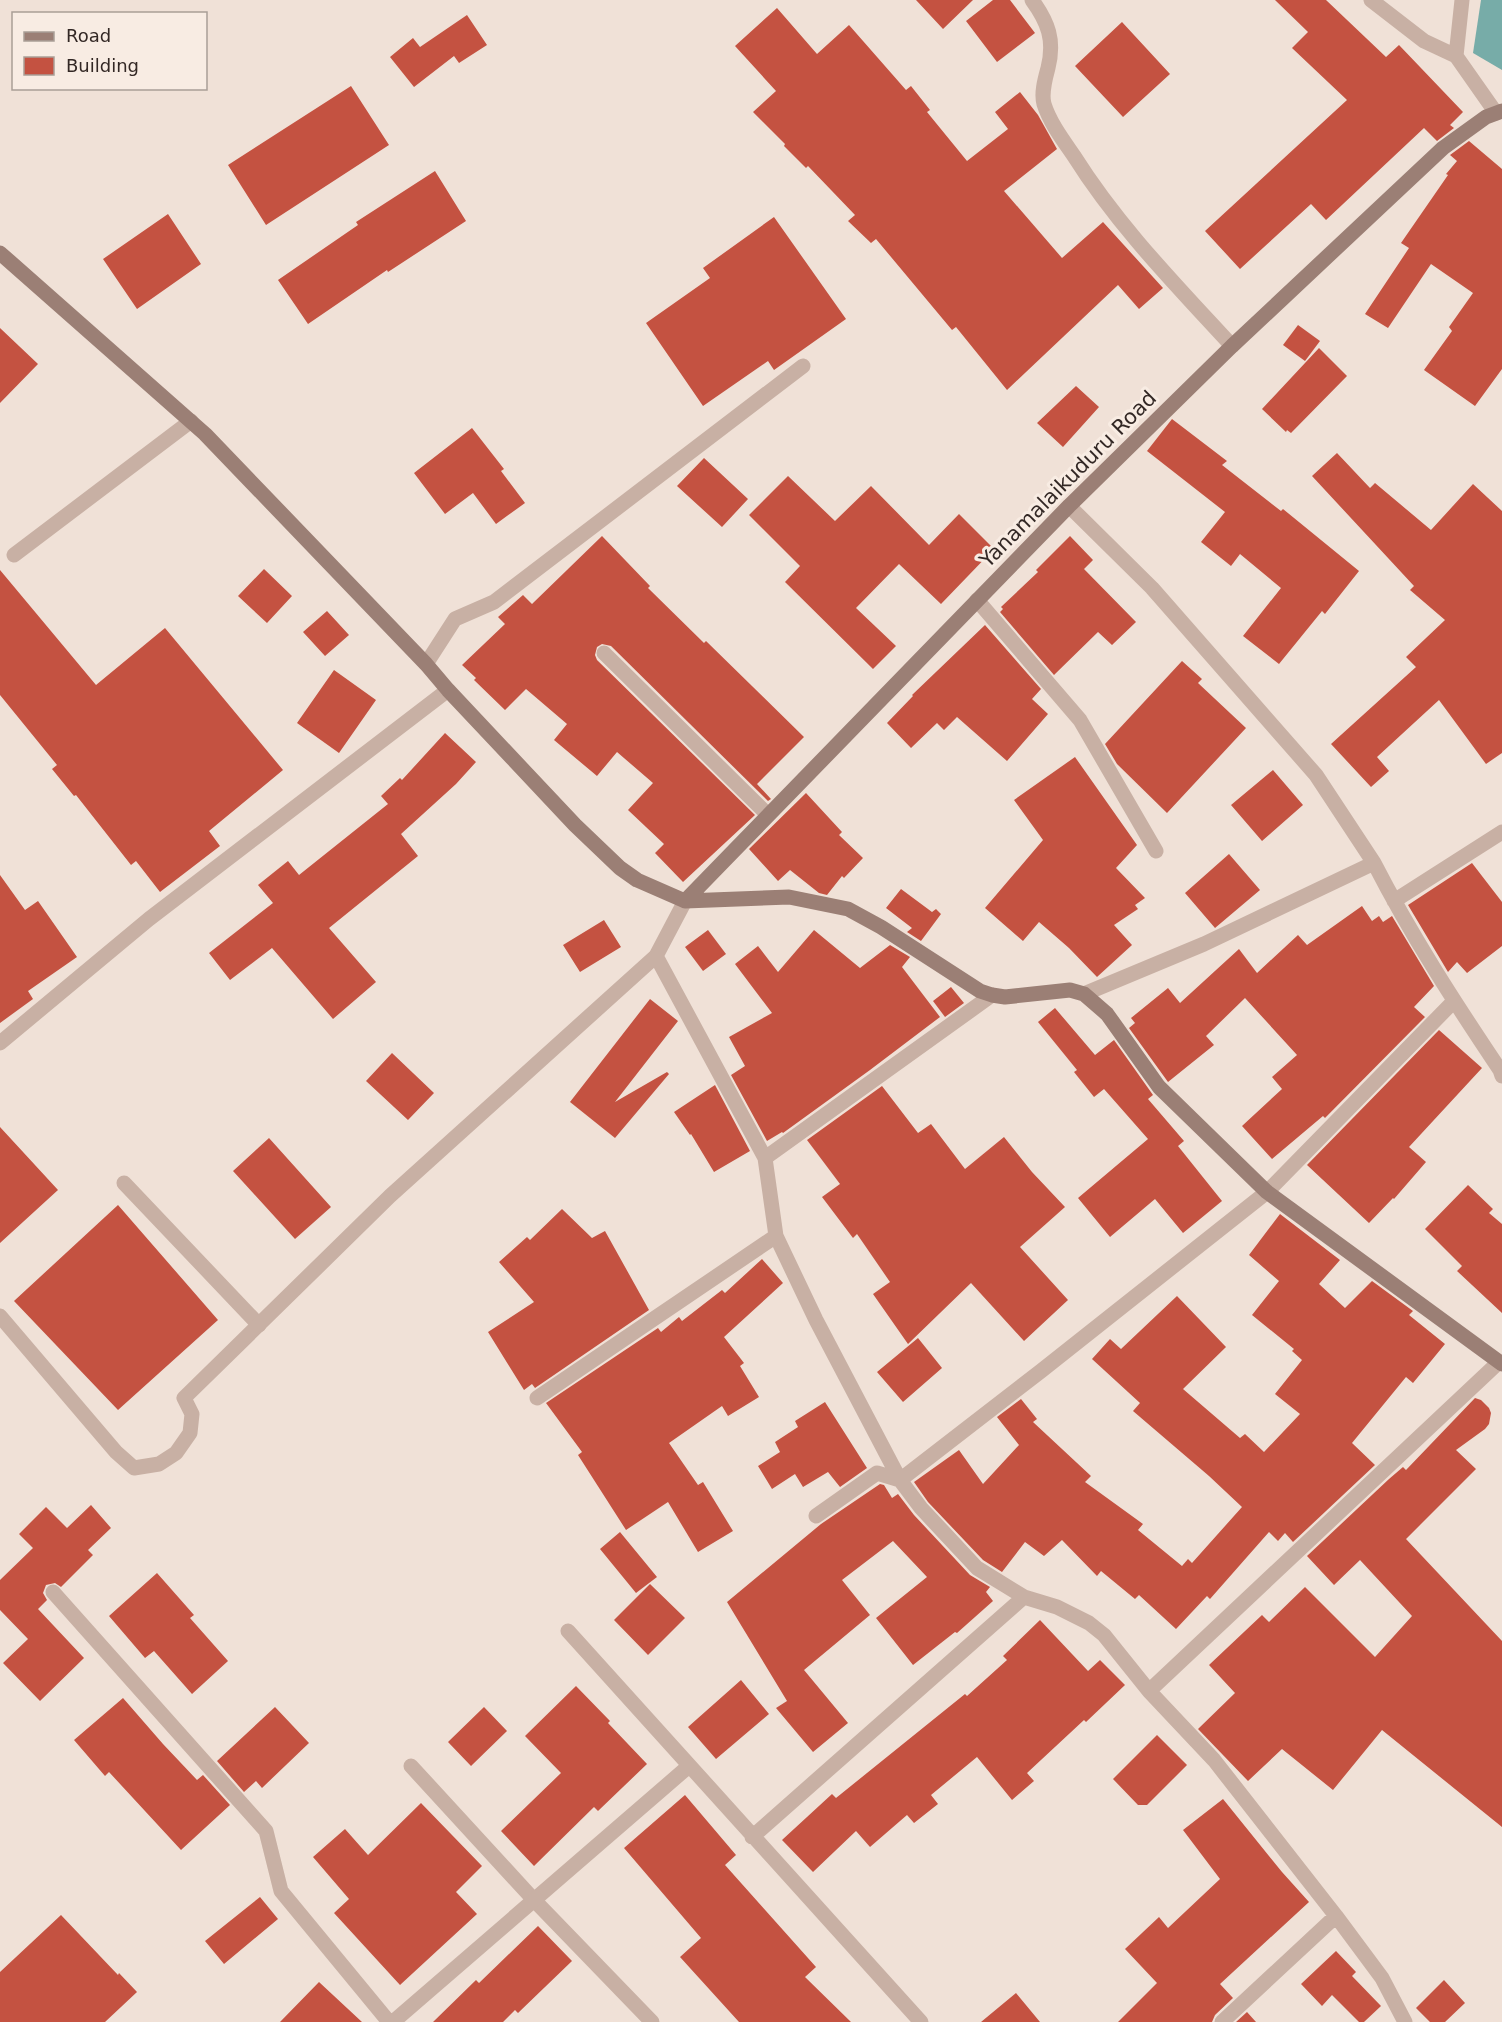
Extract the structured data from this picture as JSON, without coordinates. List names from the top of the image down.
{
  "streets": {
    "main road": ["Yanamalaikuduru Road"]
  },
  "legend": ["Road", "Building"]
}
